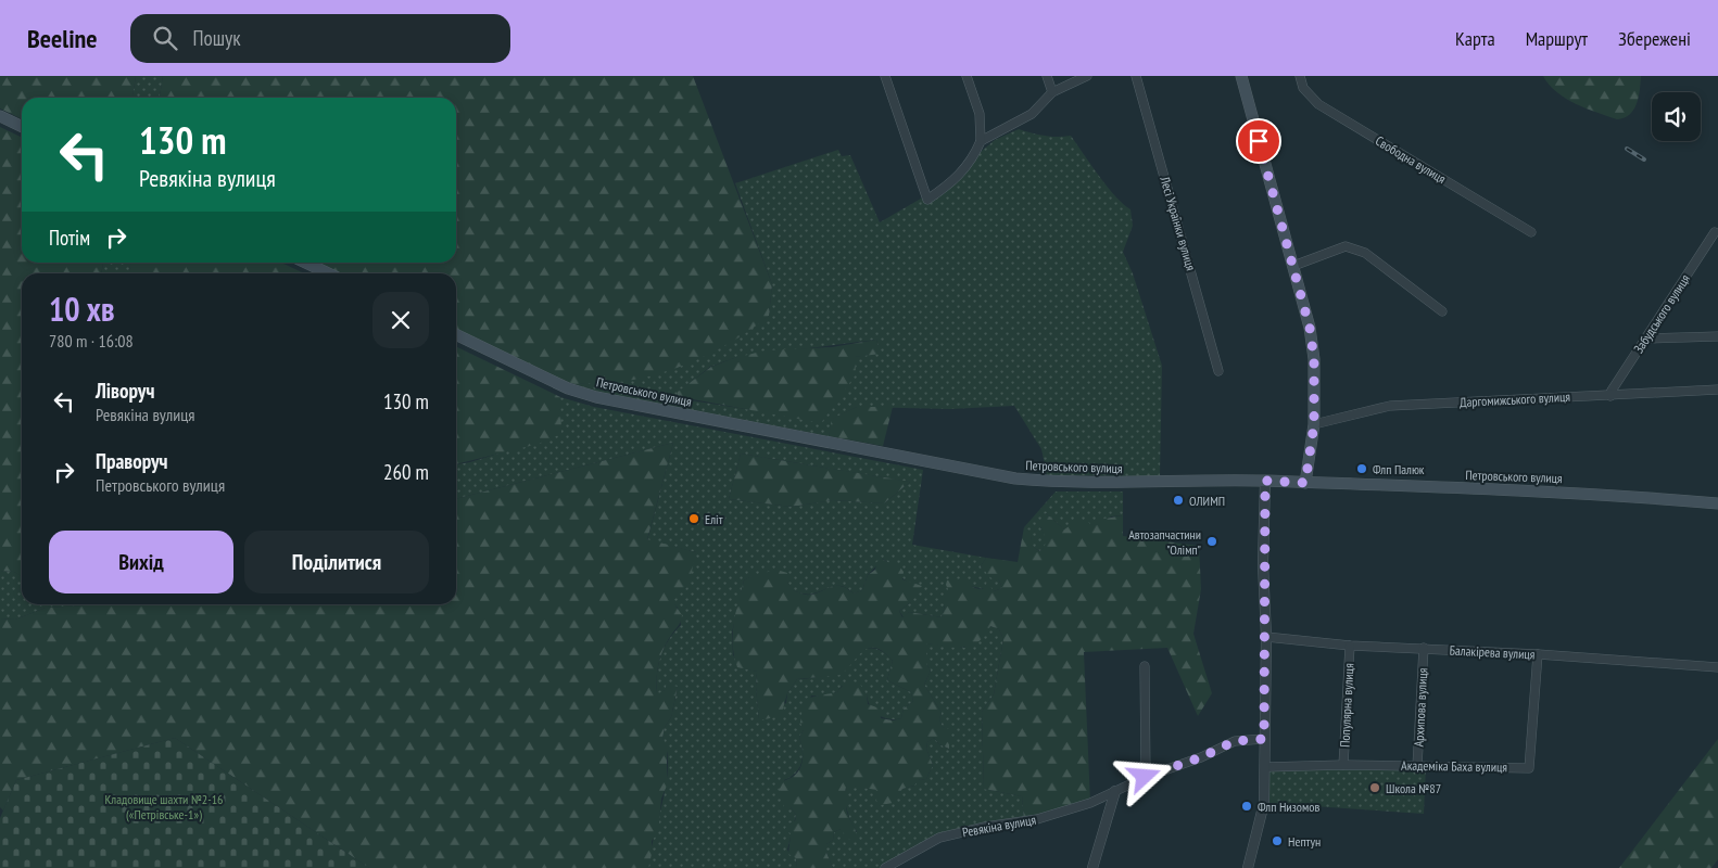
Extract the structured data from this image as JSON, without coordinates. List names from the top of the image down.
{
  "streets": {
    "main road": ["Петровського вулиця"],
    "street": [
      "Свободна вулиця",
      "Лесі Українки вулиця",
      "Забудського вулиця",
      "Даргомижського вулиця",
      "Балакірева вулиця",
      "Популярна вулиця",
      "Архипова вулиця",
      "Академіка Баха вулиця",
      "Ревякіна вулиця"
    ]
  },
  "crossings": [
    ["Забудського вулиця", "Даргомижського вулиця"],
    ["Балакірева вулиця", "Популярна вулиця"],
    ["Балакірева вулиця", "Архипова вулиця"],
    ["Балакірева вулиця", "Академіка Баха вулиця"],
    ["Популярна вулиця", "Академіка Баха вулиця"],
    ["Архипова вулиця", "Академіка Баха вулиця"]
  ],
  "parks": ["Кладовище шахти №2-16 («Петрівське-1»)"],
  "places": [
    "Флп Палюк",
    "ОЛИМП",
    "Еліт",
    "Автозапчастини \"Олімп\"",
    "Школа №87",
    "Флп Низомов",
    "Нептун"
  ],
  "page": {
    "header": "Beeline",
    "search": "Пошук",
    "nav": ["Карта", "Маршрут", "Збережені"],
    "turn": ["130 m", "Ревякіна вулиця"],
    "then": "Потім",
    "heading": ["10 хв", "780 m · 16:08"],
    "list": [
      {
        "name": "Ліворуч",
        "note": "Ревякіна вулиця",
        "value": "130 m"
      },
      {
        "name": "Праворуч",
        "note": "Петровського вулиця",
        "value": "260 m"
      }
    ],
    "buttons": ["Вихід", "Поділитися"]
  }
}
